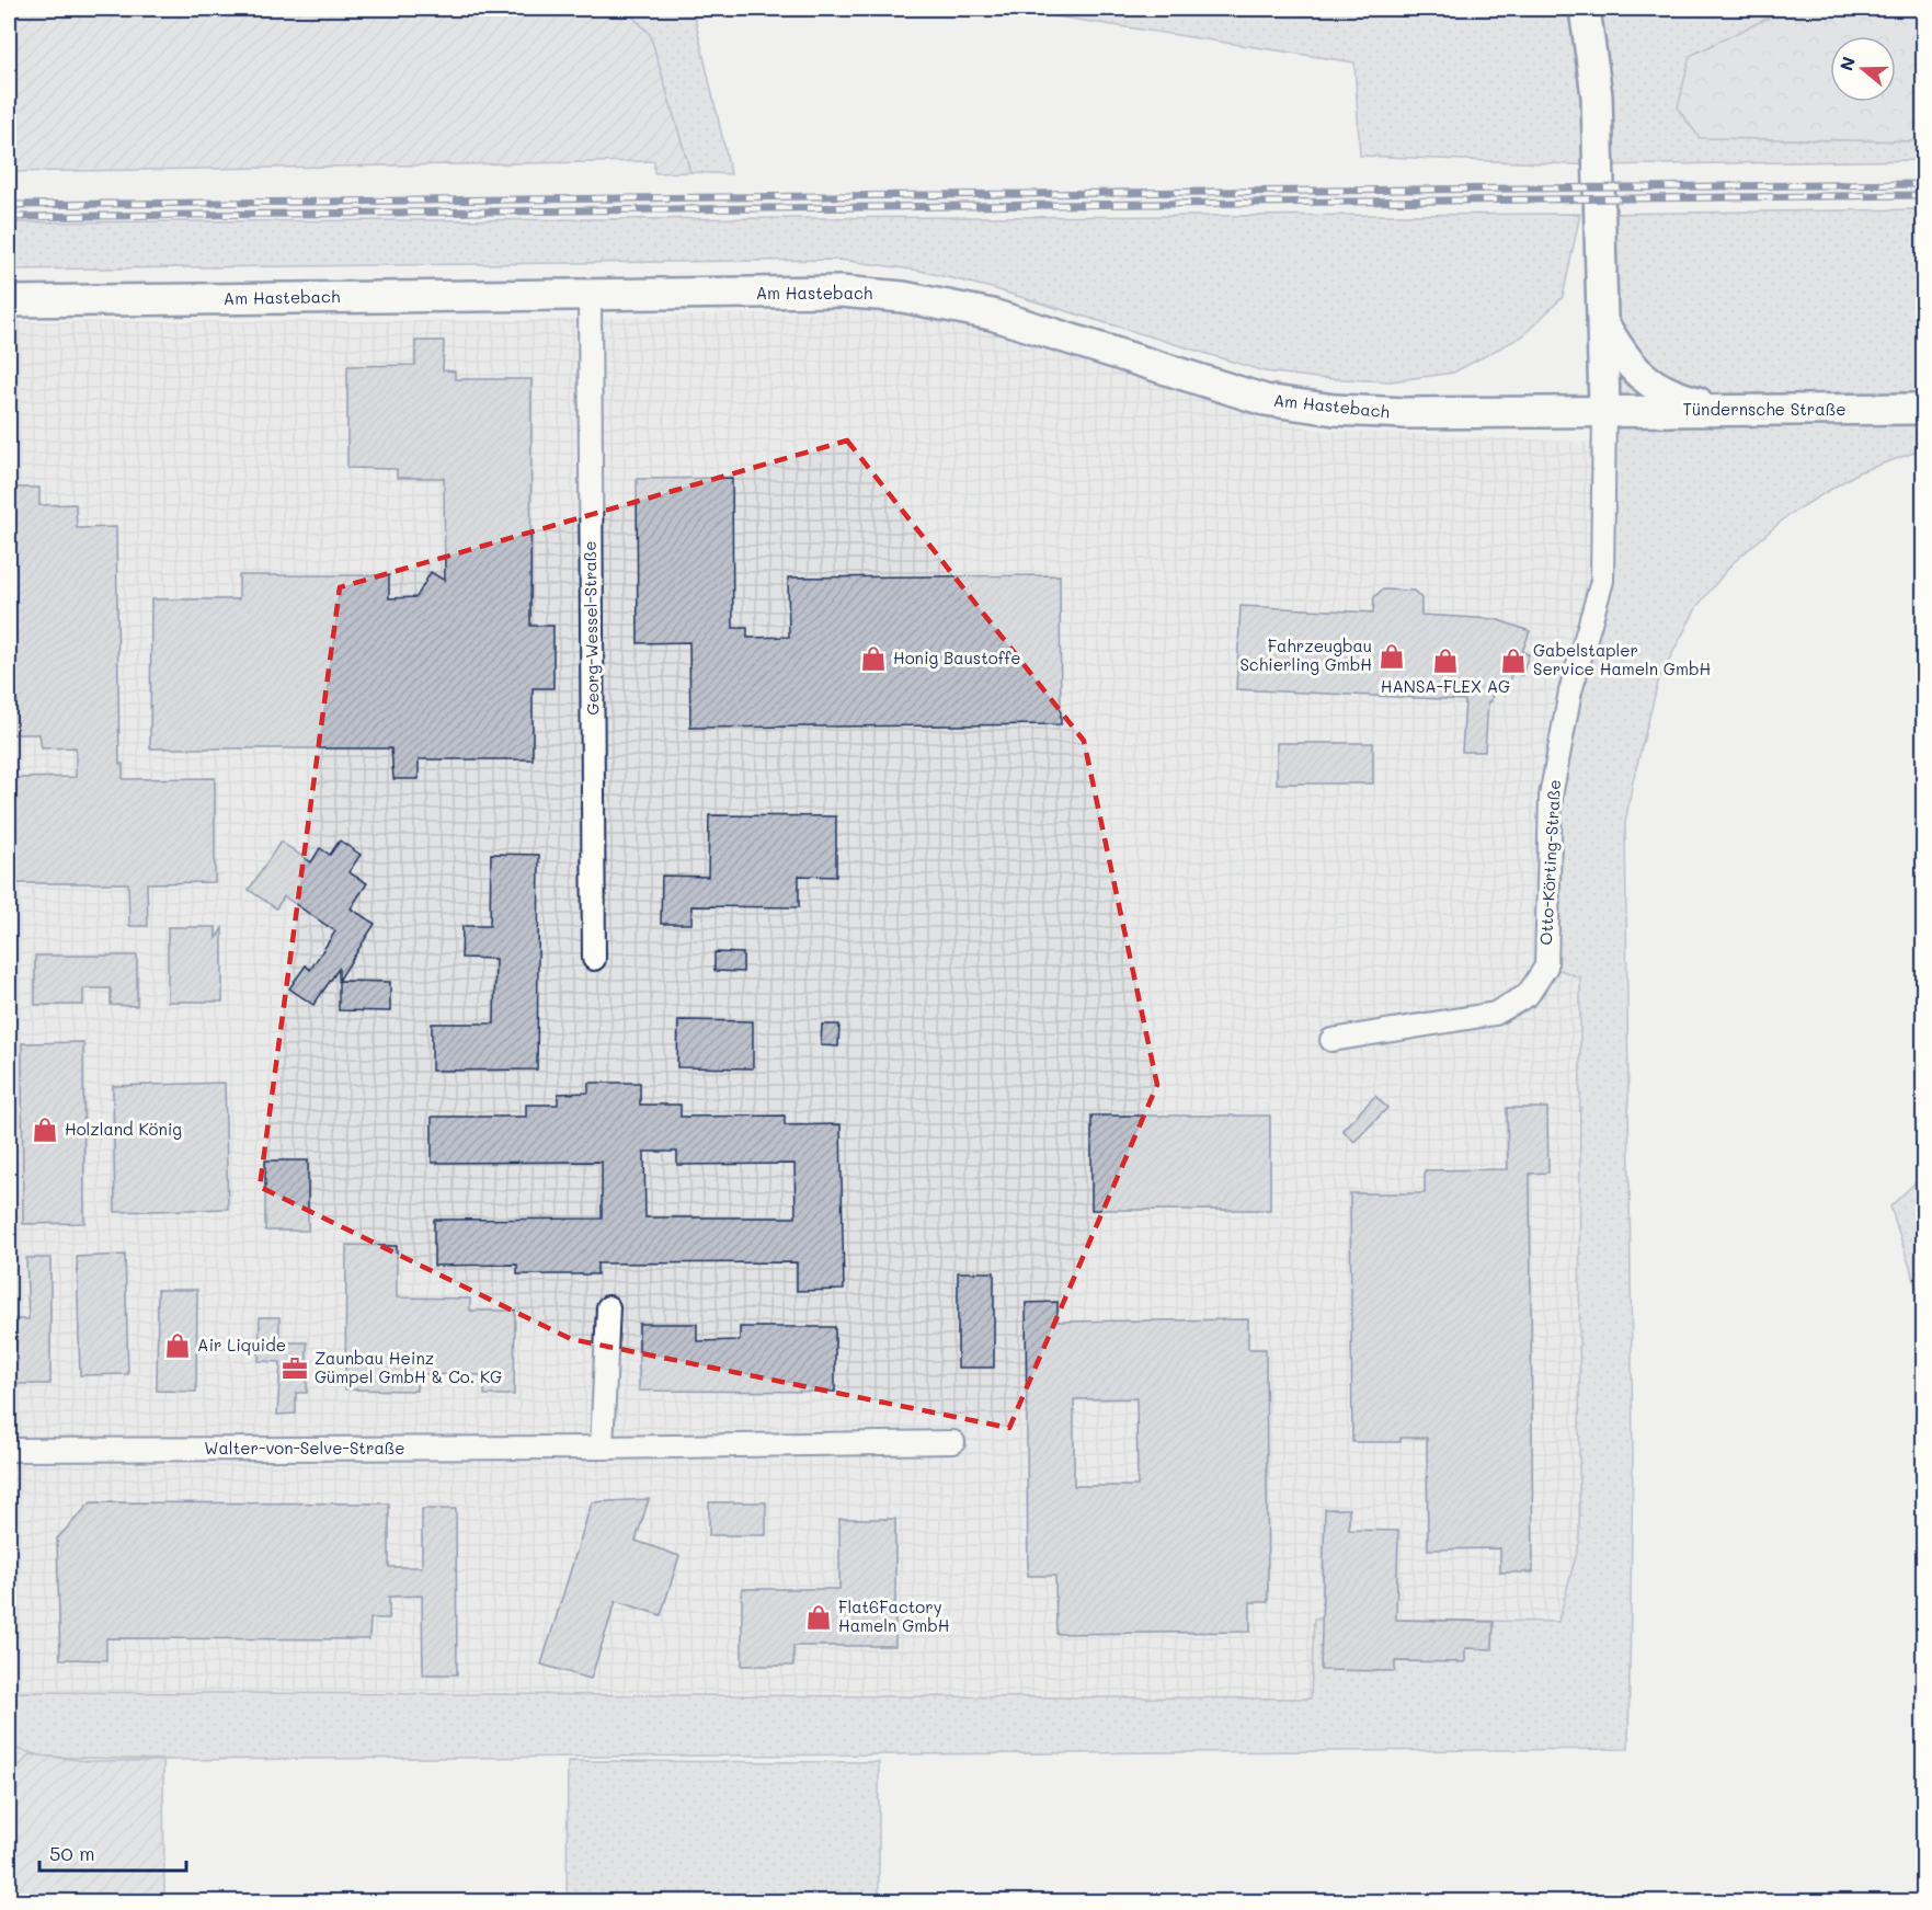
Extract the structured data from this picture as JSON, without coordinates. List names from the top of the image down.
{
  "streets": {
    "main road": ["Am Hastebach", "Tündernsche Straße"],
    "street": ["Georg-Wessel-Straße", "Otto-Körting-Straße", "Walter-von-Selve-Straße"]
  },
  "crossings": [
    ["Am Hastebach", "Tündernsche Straße"],
    ["Am Hastebach", "Georg-Wessel-Straße"],
    ["Am Hastebach", "Otto-Körting-Straße"],
    ["Tündernsche Straße", "Otto-Körting-Straße"]
  ],
  "places": {
    "shop": [
      "Fahrzeugbau Schierling GmbH",
      "Honig Baustoffe",
      "HANSA-FLEX AG",
      "Gabelstapler Service Hameln GmbH",
      "Holzland König",
      "Air Liquide",
      "Flat6Factory Hameln GmbH"
    ],
    "office": ["Zaunbau Heinz Gümpel GmbH & Co. KG"]
  },
  "scale_bar": "50 m",
  "north": "left"
}
